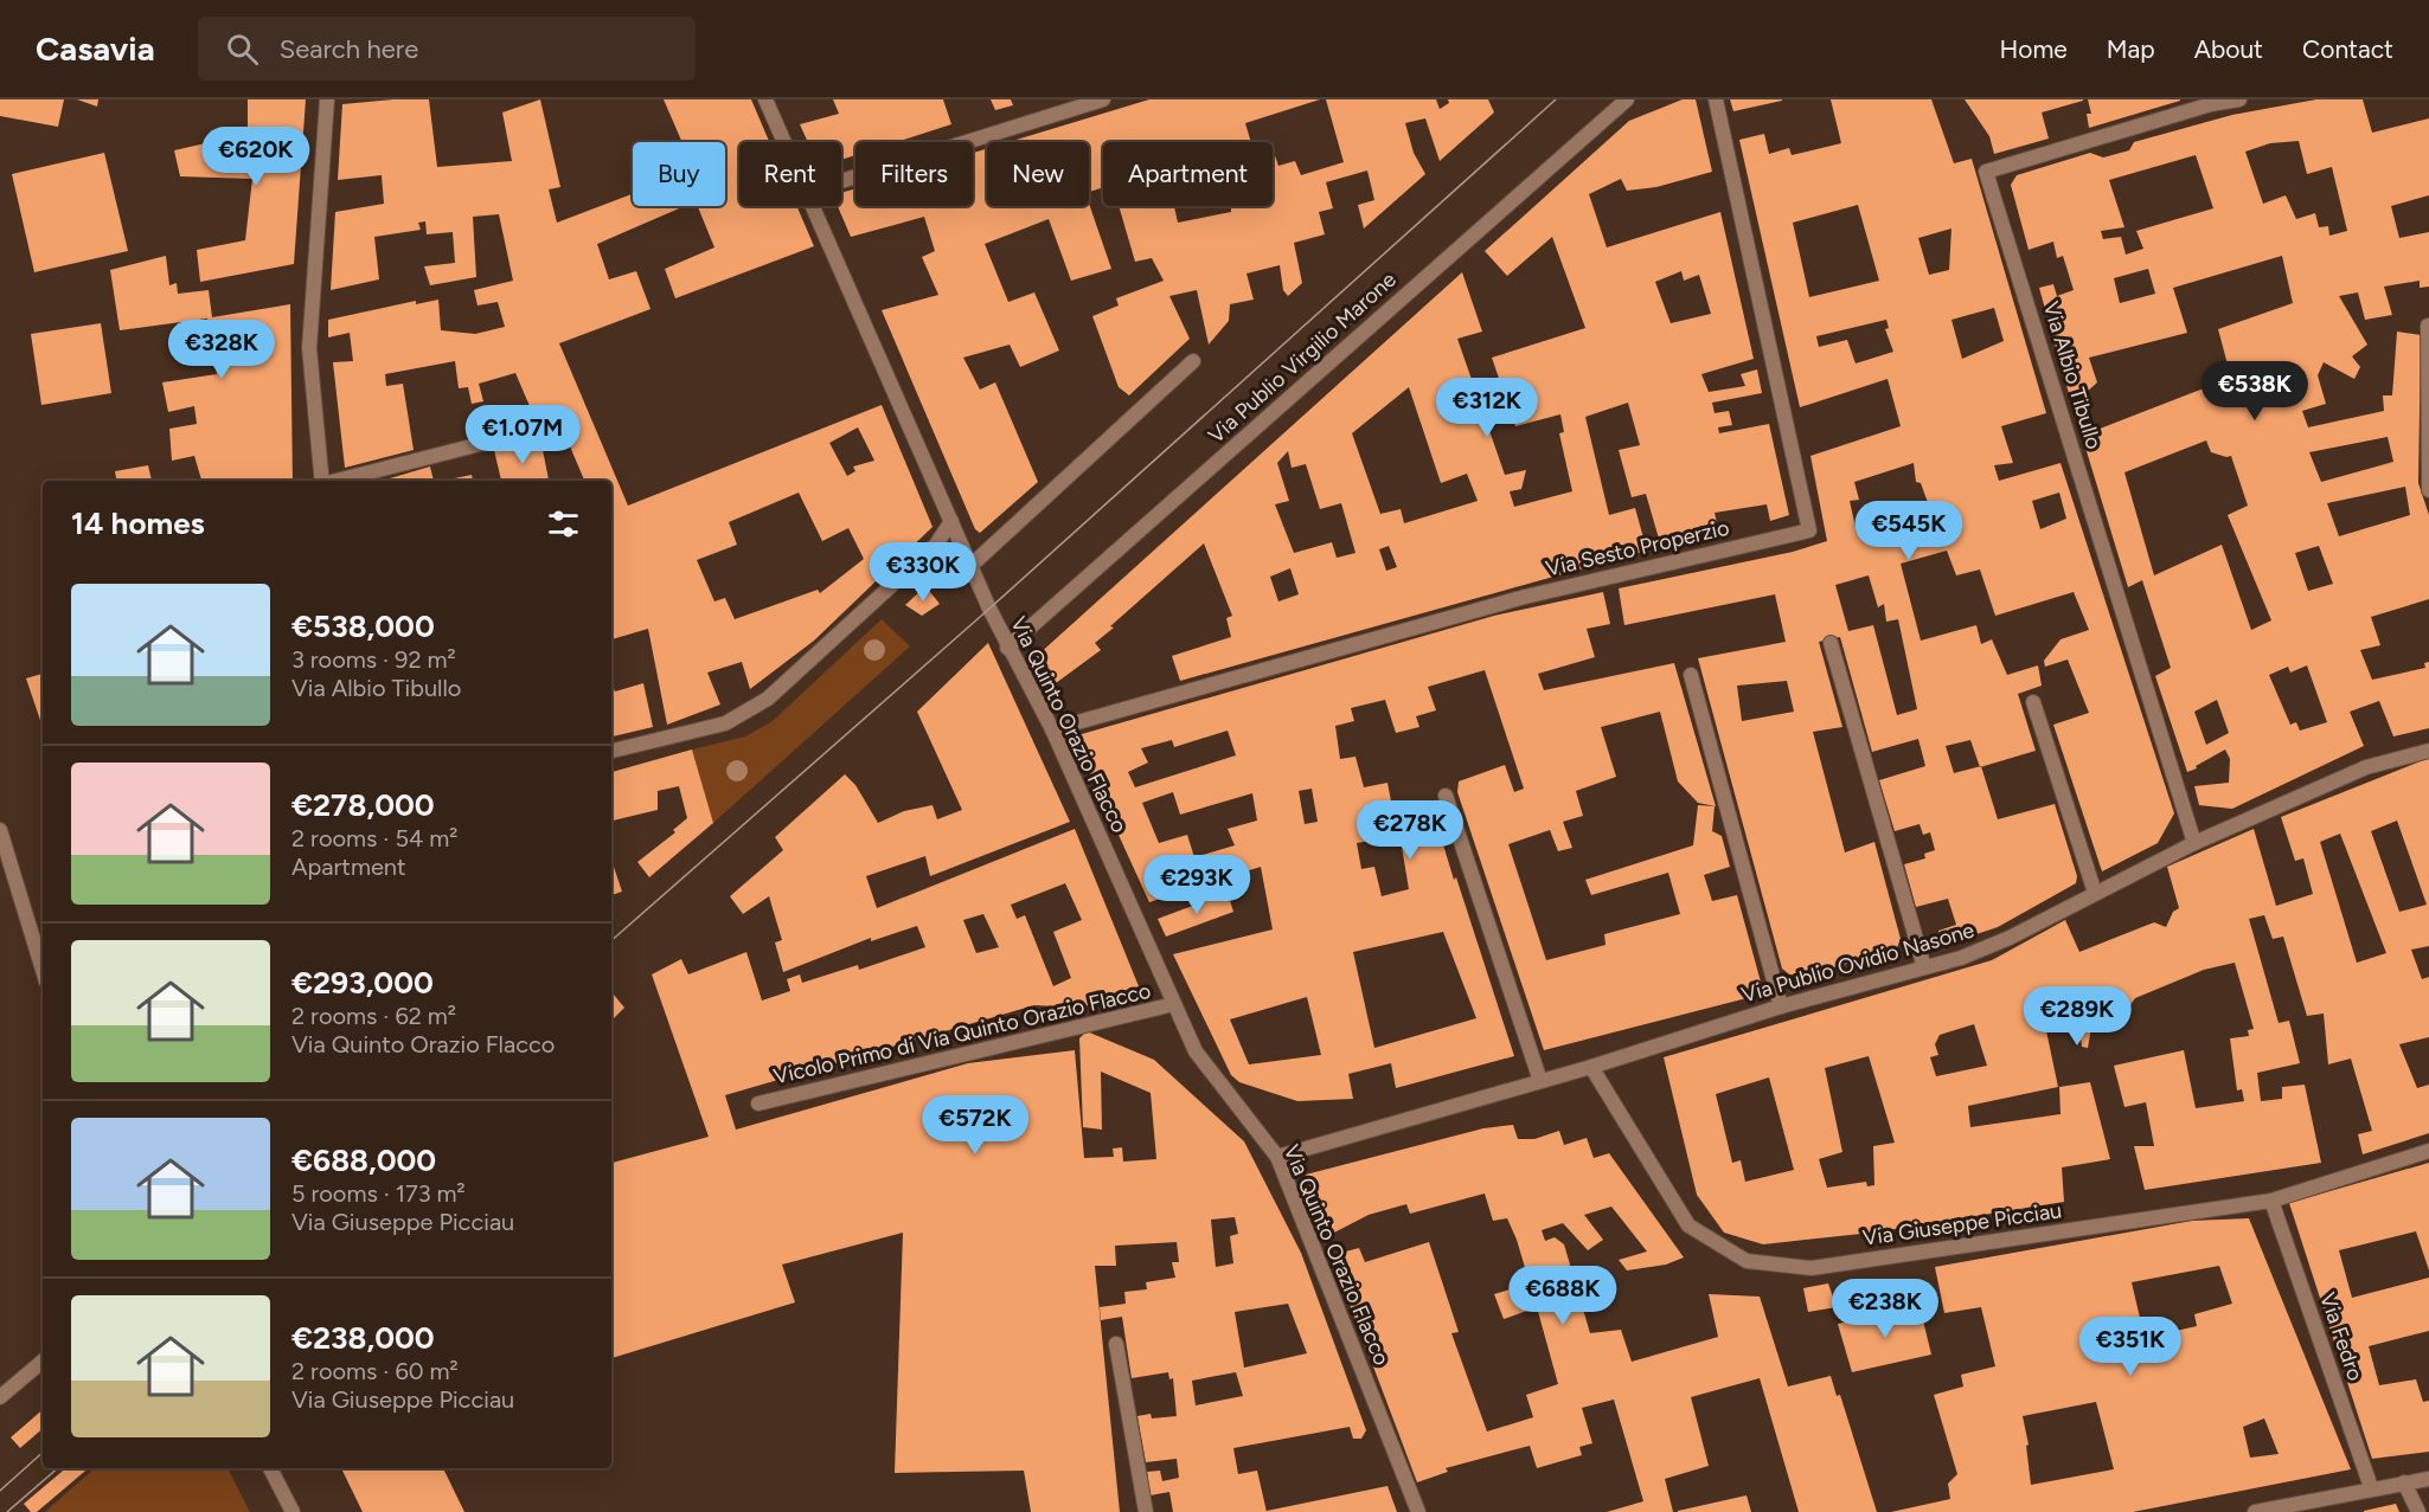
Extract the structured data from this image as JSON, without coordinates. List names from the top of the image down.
{
  "streets": {
    "street": [
      "Via Publio Virgilio Marone",
      "Via Albio Tibullo",
      "Via Sesto Properzio",
      "Via Quinto Orazio Flacco",
      "Via Publio Ovidio Nasone",
      "Vicolo Primo di Via Quinto Orazio Flacco",
      "Via Giuseppe Picciau",
      "Via Fedro"
    ]
  },
  "crossings": [
    ["Via Publio Virgilio Marone", "Via Quinto Orazio Flacco"],
    ["Via Albio Tibullo", "Via Publio Ovidio Nasone"],
    ["Via Sesto Properzio", "Via Quinto Orazio Flacco"],
    ["Via Quinto Orazio Flacco", "Via Publio Ovidio Nasone"],
    ["Via Quinto Orazio Flacco", "Vicolo Primo di Via Quinto Orazio Flacco"],
    ["Via Publio Ovidio Nasone", "Via Giuseppe Picciau"],
    ["Via Giuseppe Picciau", "Via Fedro"]
  ],
  "page": {
    "header": "Casavia",
    "search": "Search here",
    "nav": [
      "Home",
      "Map",
      "About",
      "Contact"
    ],
    "price": [
      "€620K",
      "€328K",
      "€538K",
      "€312K",
      "€1.07M",
      "€545K",
      "€330K",
      "€278K",
      "€293K",
      "€289K",
      "€572K",
      "€688K",
      "€238K",
      "€351K"
    ],
    "chip": [
      "Buy",
      "Rent",
      "Filters",
      "New",
      "Apartment"
    ],
    "heading": "14 homes",
    "list": [
      {
        "name": "€538,000",
        "note": "3 rooms · 92 m² · Via Albio Tibullo"
      },
      {
        "name": "€278,000",
        "note": "2 rooms · 54 m² · Apartment"
      },
      {
        "name": "€293,000",
        "note": "2 rooms · 62 m² · Via Quinto Orazio Flacco"
      },
      {
        "name": "€688,000",
        "note": "5 rooms · 173 m² · Via Giuseppe Picciau"
      },
      {
        "name": "€238,000",
        "note": "2 rooms · 60 m² · Via Giuseppe Picciau"
      }
    ]
  }
}
